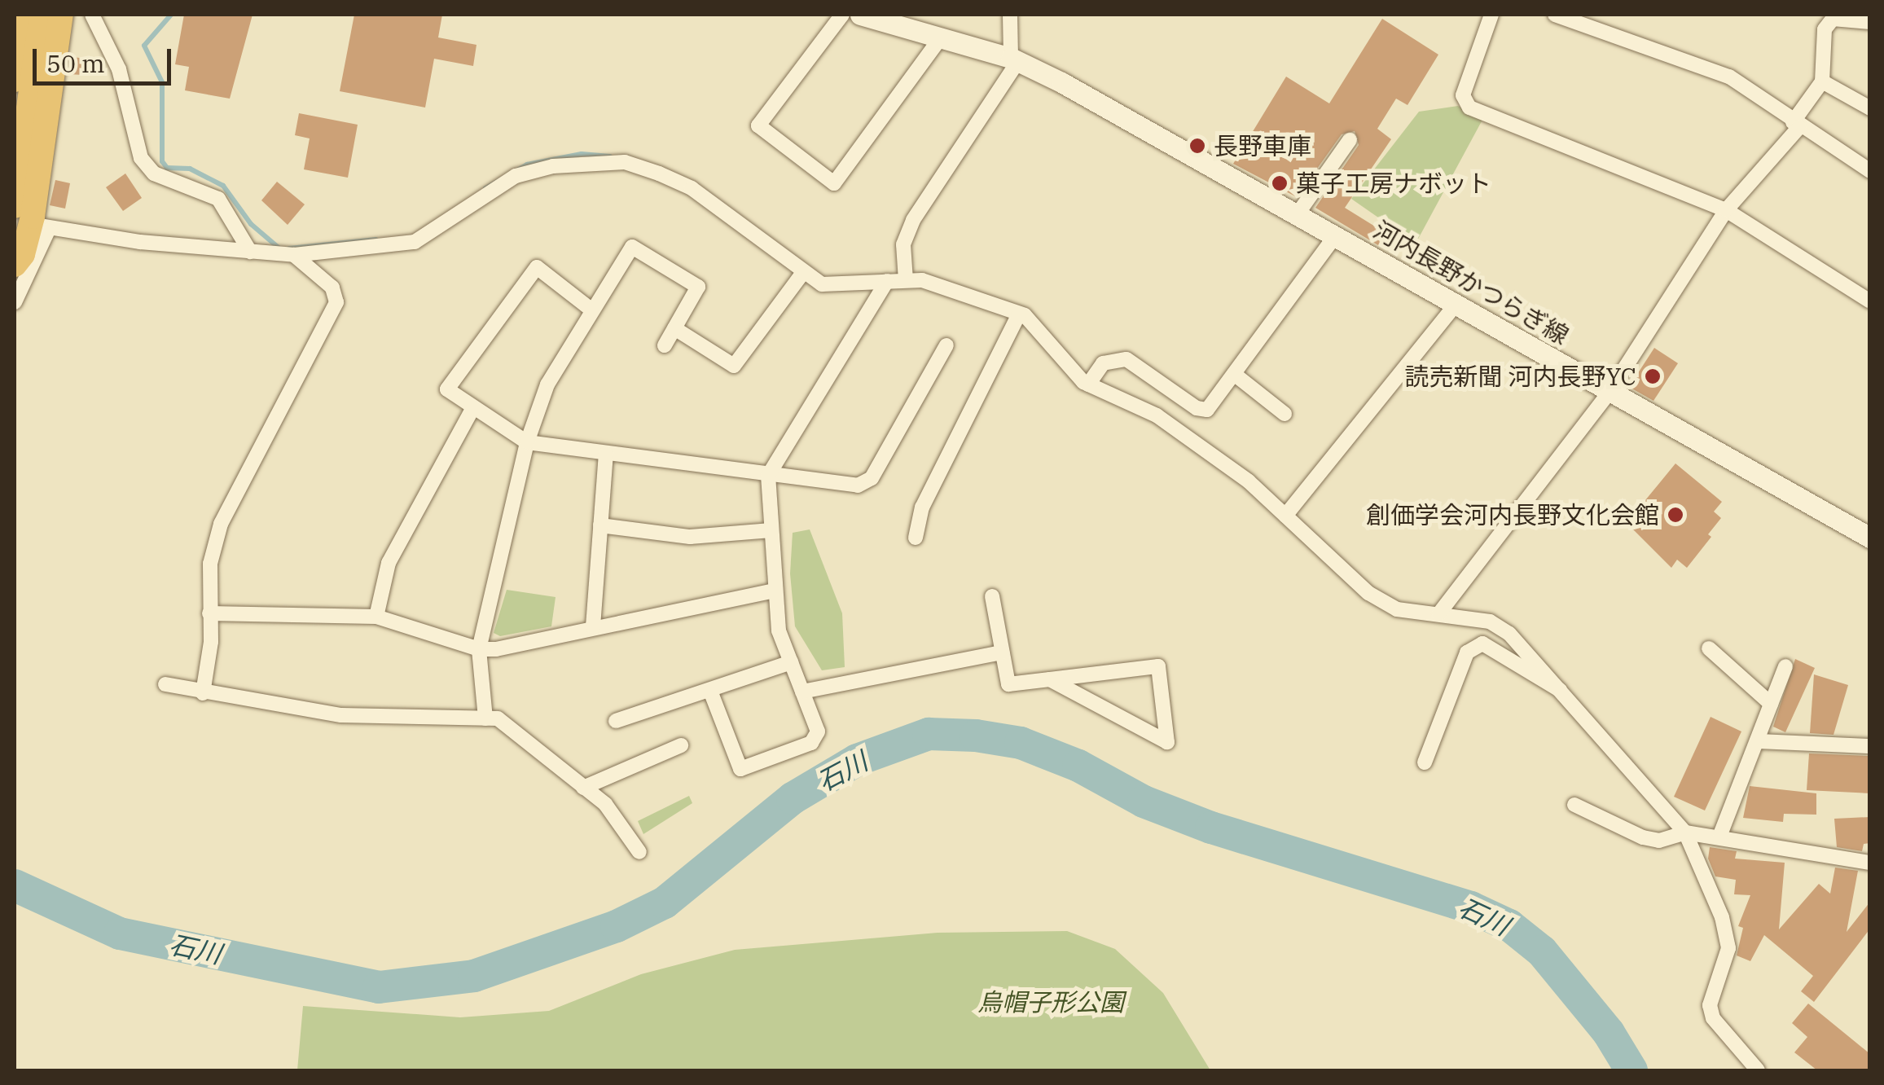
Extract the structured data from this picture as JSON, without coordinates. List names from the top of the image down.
{
  "streets": {
    "main road": ["河内長野かつらぎ線"]
  },
  "water": ["石川"],
  "parks": ["烏帽子形公園"],
  "places": [
    "長野車庫",
    "菓子工房ナボット",
    "読売新聞 河内長野YC",
    "創価学会河内長野文化会館"
  ],
  "scale_bar": "50 m"
}
